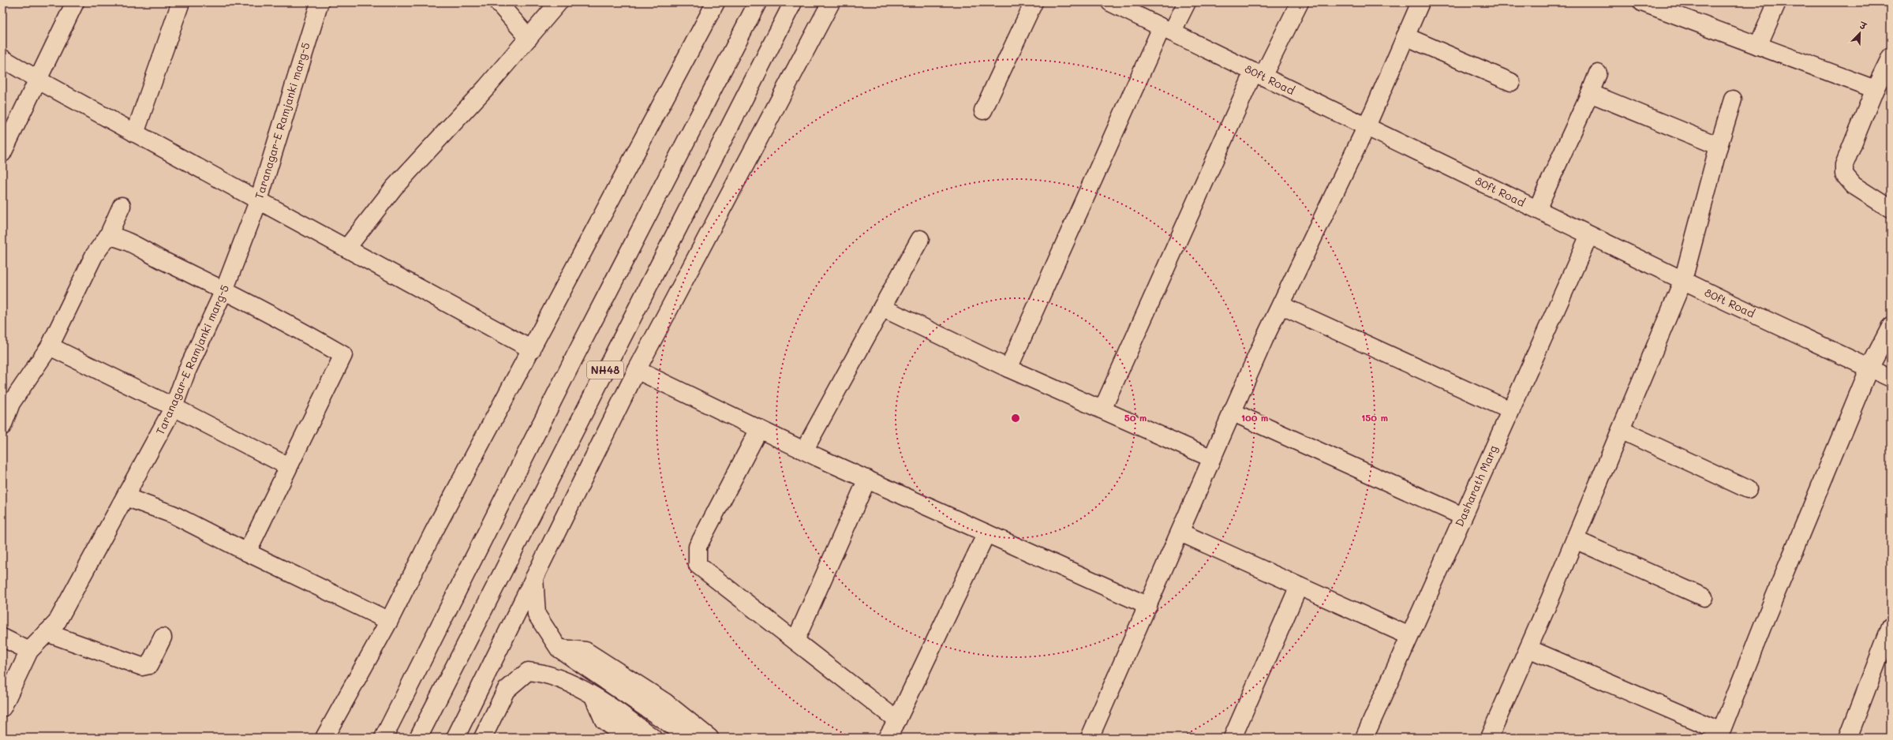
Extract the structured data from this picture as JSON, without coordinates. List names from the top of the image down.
{
  "streets": {
    "main road": [
      "80ft Road",
      "Taranagar-E Ramjanki marg-5",
      "NH48",
      "Dasharath Marg"
    ]
  },
  "crossings": [
    ["80ft Road", "Dasharath Marg"]
  ],
  "north": "top right",
  "rings": ["50 m", "100 m", "150 m"]
}
